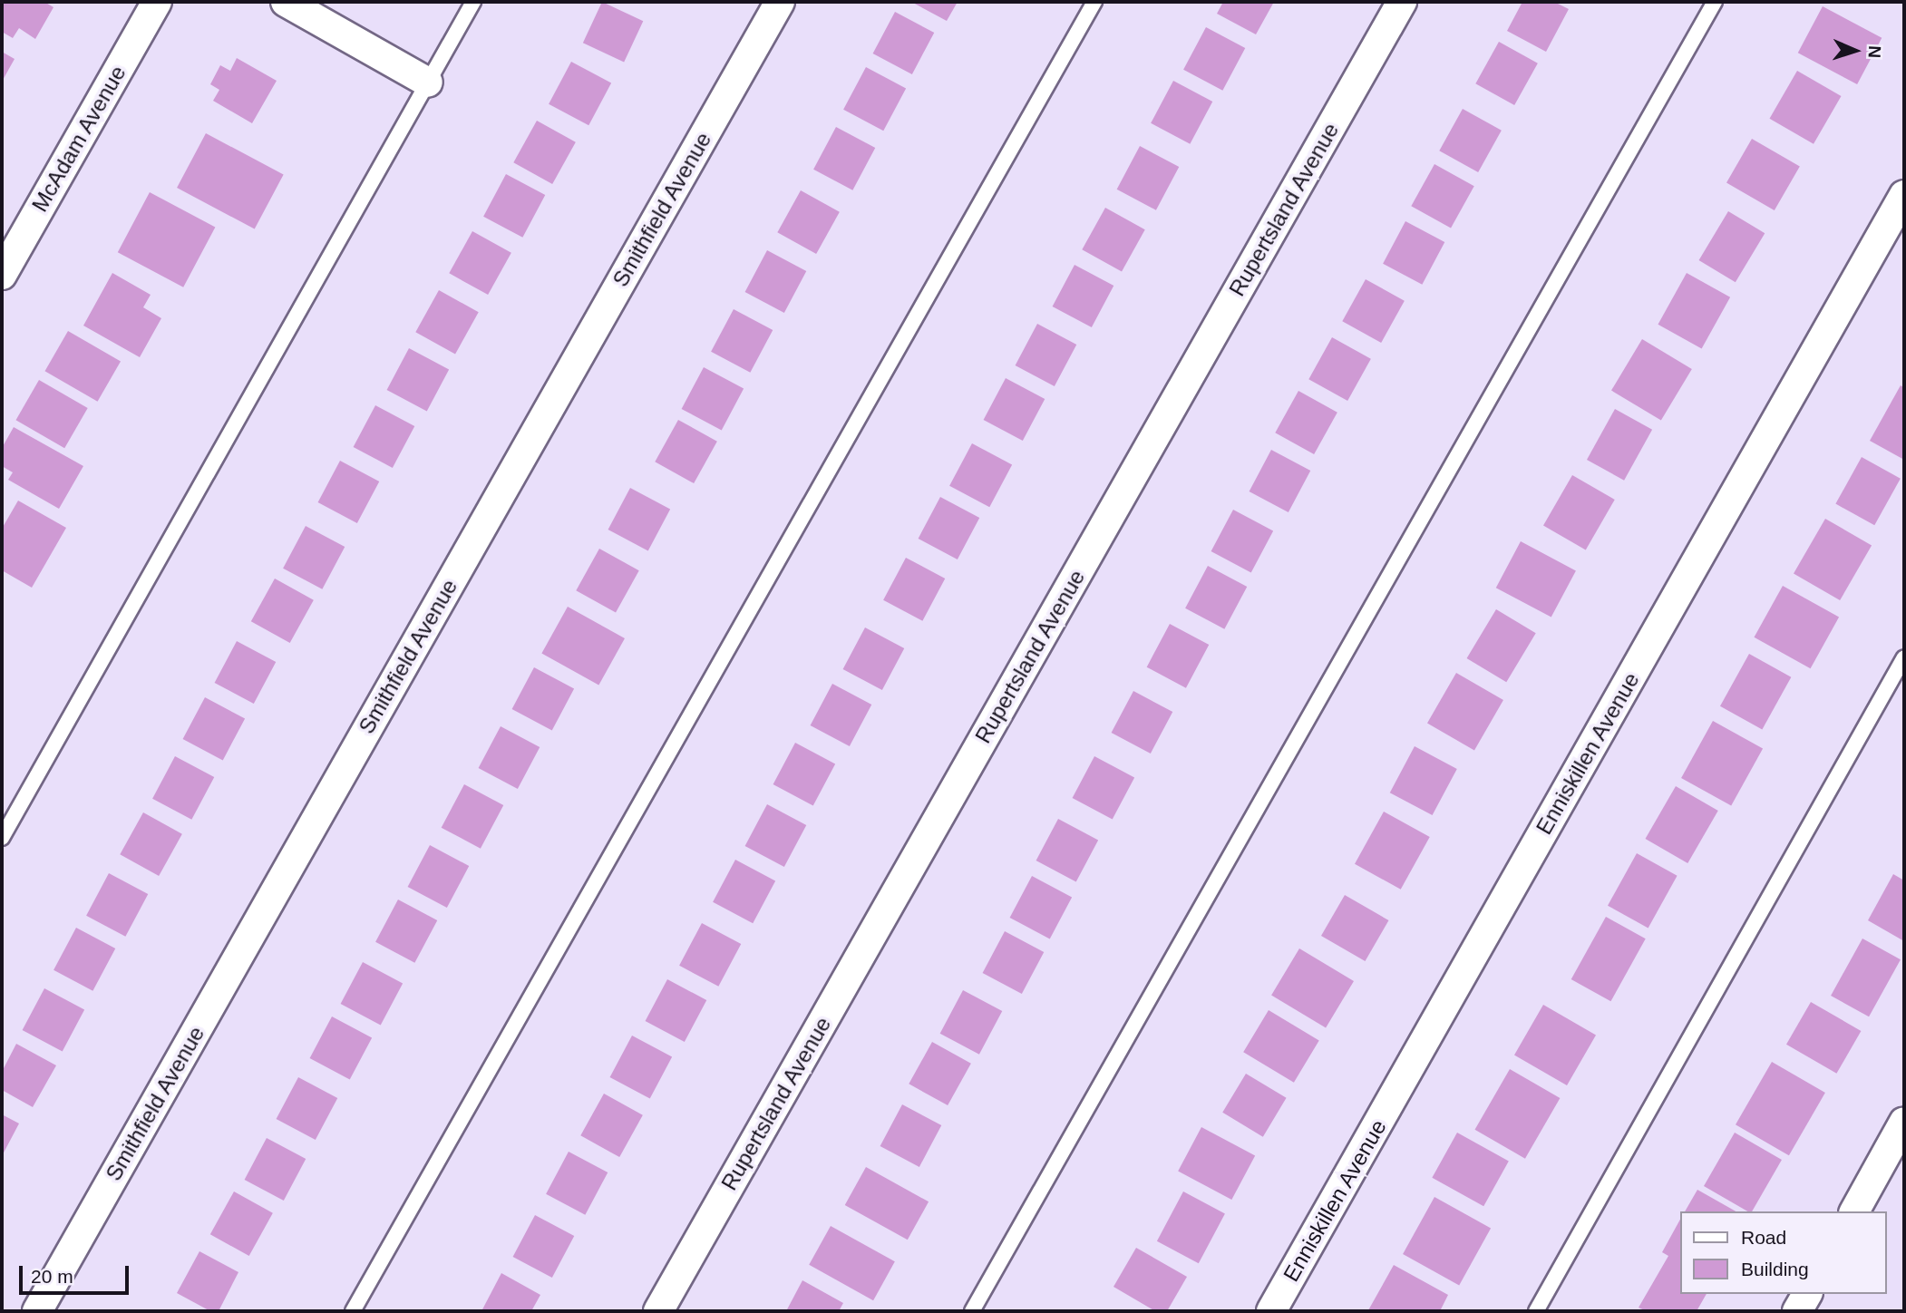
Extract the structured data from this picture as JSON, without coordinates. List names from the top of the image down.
{
  "streets": {
    "street": [
      "McAdam Avenue",
      "Smithfield Avenue",
      "Rupertsland Avenue",
      "Enniskillen Avenue"
    ]
  },
  "legend": ["Road", "Building"],
  "scale_bar": "20 m",
  "north": "right"
}
